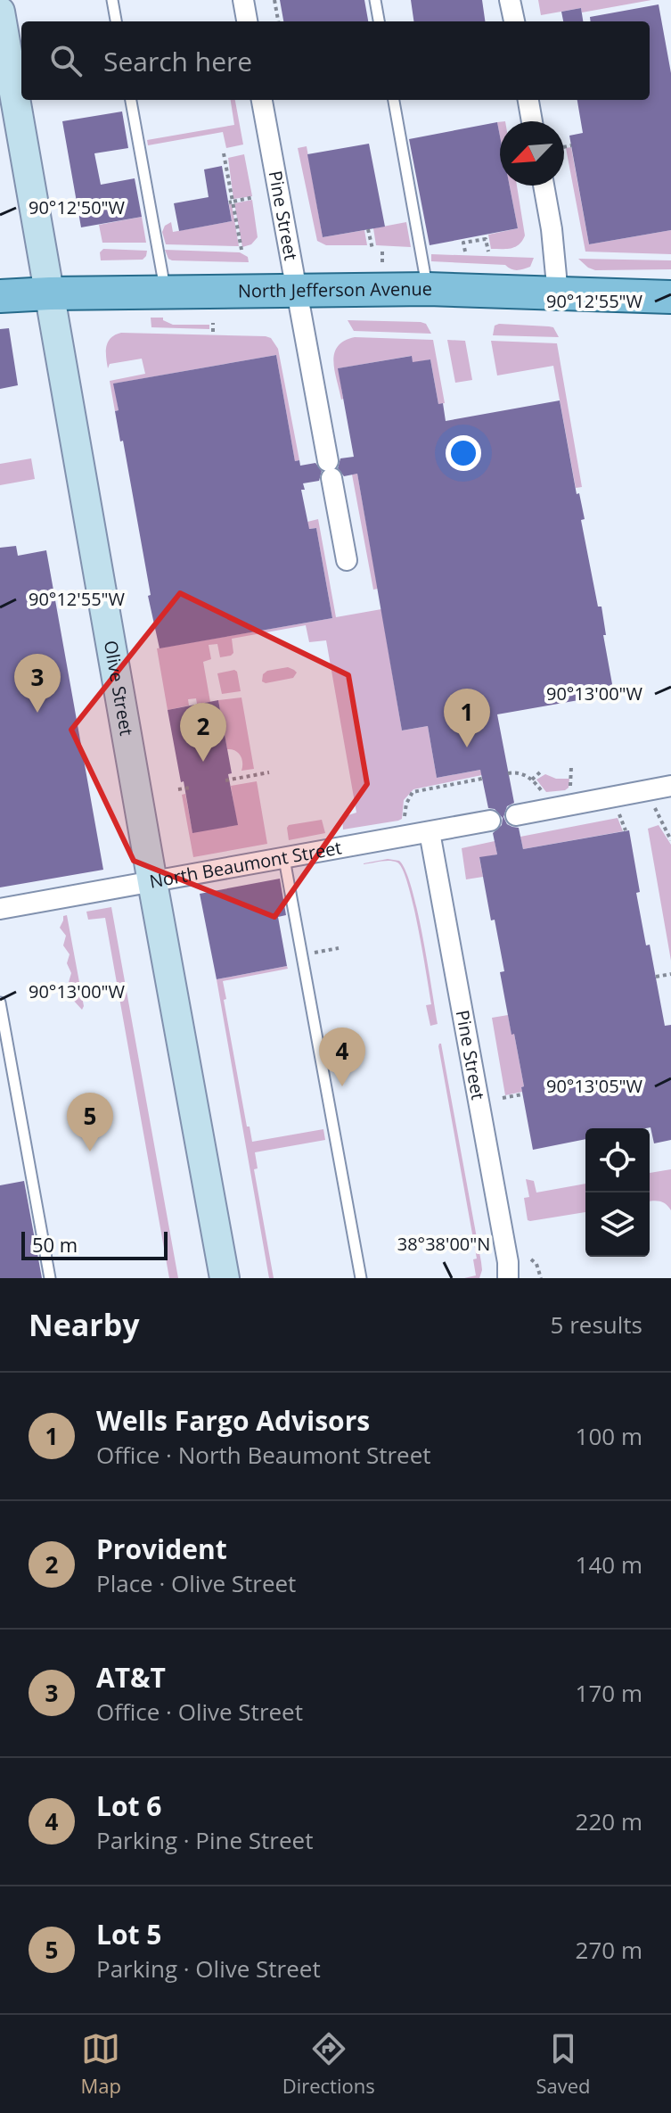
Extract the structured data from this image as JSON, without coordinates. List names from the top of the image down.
{
  "streets": {
    "main road": ["North Jefferson Avenue", "Olive Street"],
    "street": ["Pine Street", "North Beaumont Street"]
  },
  "crossings": [
    ["Pine Street", "North Jefferson Avenue"],
    ["Pine Street", "North Beaumont Street"],
    ["North Jefferson Avenue", "Olive Street"],
    ["Olive Street", "North Beaumont Street"]
  ],
  "scale_bar": "50 m",
  "north": "bottom left",
  "page": {
    "search": "Search here",
    "pins": [
      "3",
      "1",
      "2",
      "4",
      "5"
    ],
    "scale": "50 m",
    "heading": ["Nearby", "5 results"],
    "list": [
      {
        "mark": "1",
        "name": "Wells Fargo Advisors",
        "note": "Office · North Beaumont Street",
        "value": "100 m"
      },
      {
        "mark": "2",
        "name": "Provident",
        "note": "Place · Olive Street",
        "value": "140 m"
      },
      {
        "mark": "3",
        "name": "AT&T",
        "note": "Office · Olive Street",
        "value": "170 m"
      },
      {
        "mark": "4",
        "name": "Lot 6",
        "note": "Parking · Pine Street",
        "value": "220 m"
      },
      {
        "mark": "5",
        "name": "Lot 5",
        "note": "Parking · Olive Street",
        "value": "270 m"
      }
    ],
    "nav": ["Map", "Directions", "Saved"]
  },
  "coordinates": [
    "90°12'50\"W",
    "90°12'55\"W",
    "90°13'00\"W",
    "90°13'05\"W",
    "38°38'00\"N"
  ]
}
